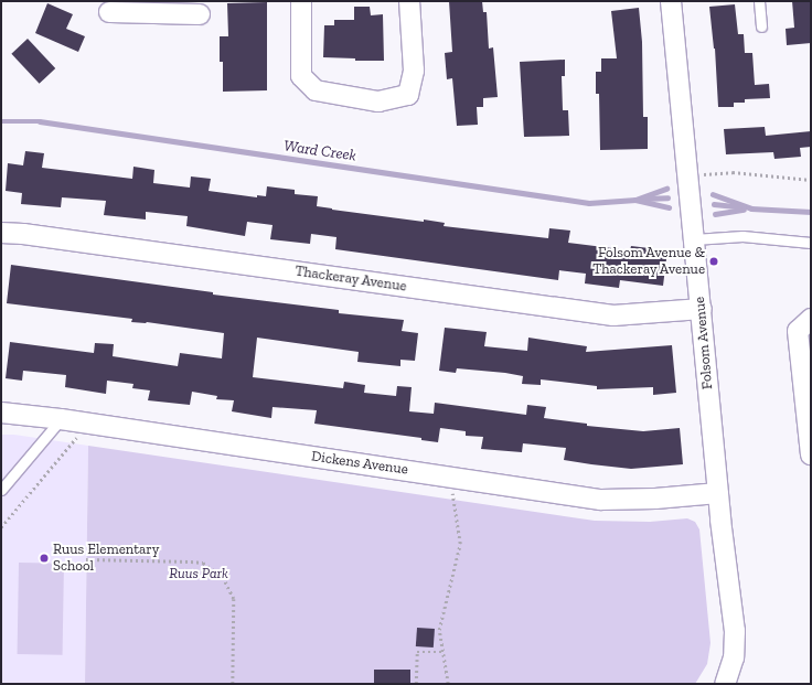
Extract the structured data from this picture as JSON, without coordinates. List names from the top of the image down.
{
  "streets": {
    "street": ["Thackeray Avenue", "Folsom Avenue", "Dickens Avenue"]
  },
  "crossings": [
    ["Thackeray Avenue", "Folsom Avenue"],
    ["Folsom Avenue", "Dickens Avenue"]
  ],
  "water": ["Ward Creek"],
  "parks": ["Ruus Park"],
  "places": ["Folsom Avenue & Thackeray Avenue", "Ruus Elementary School"]
}
